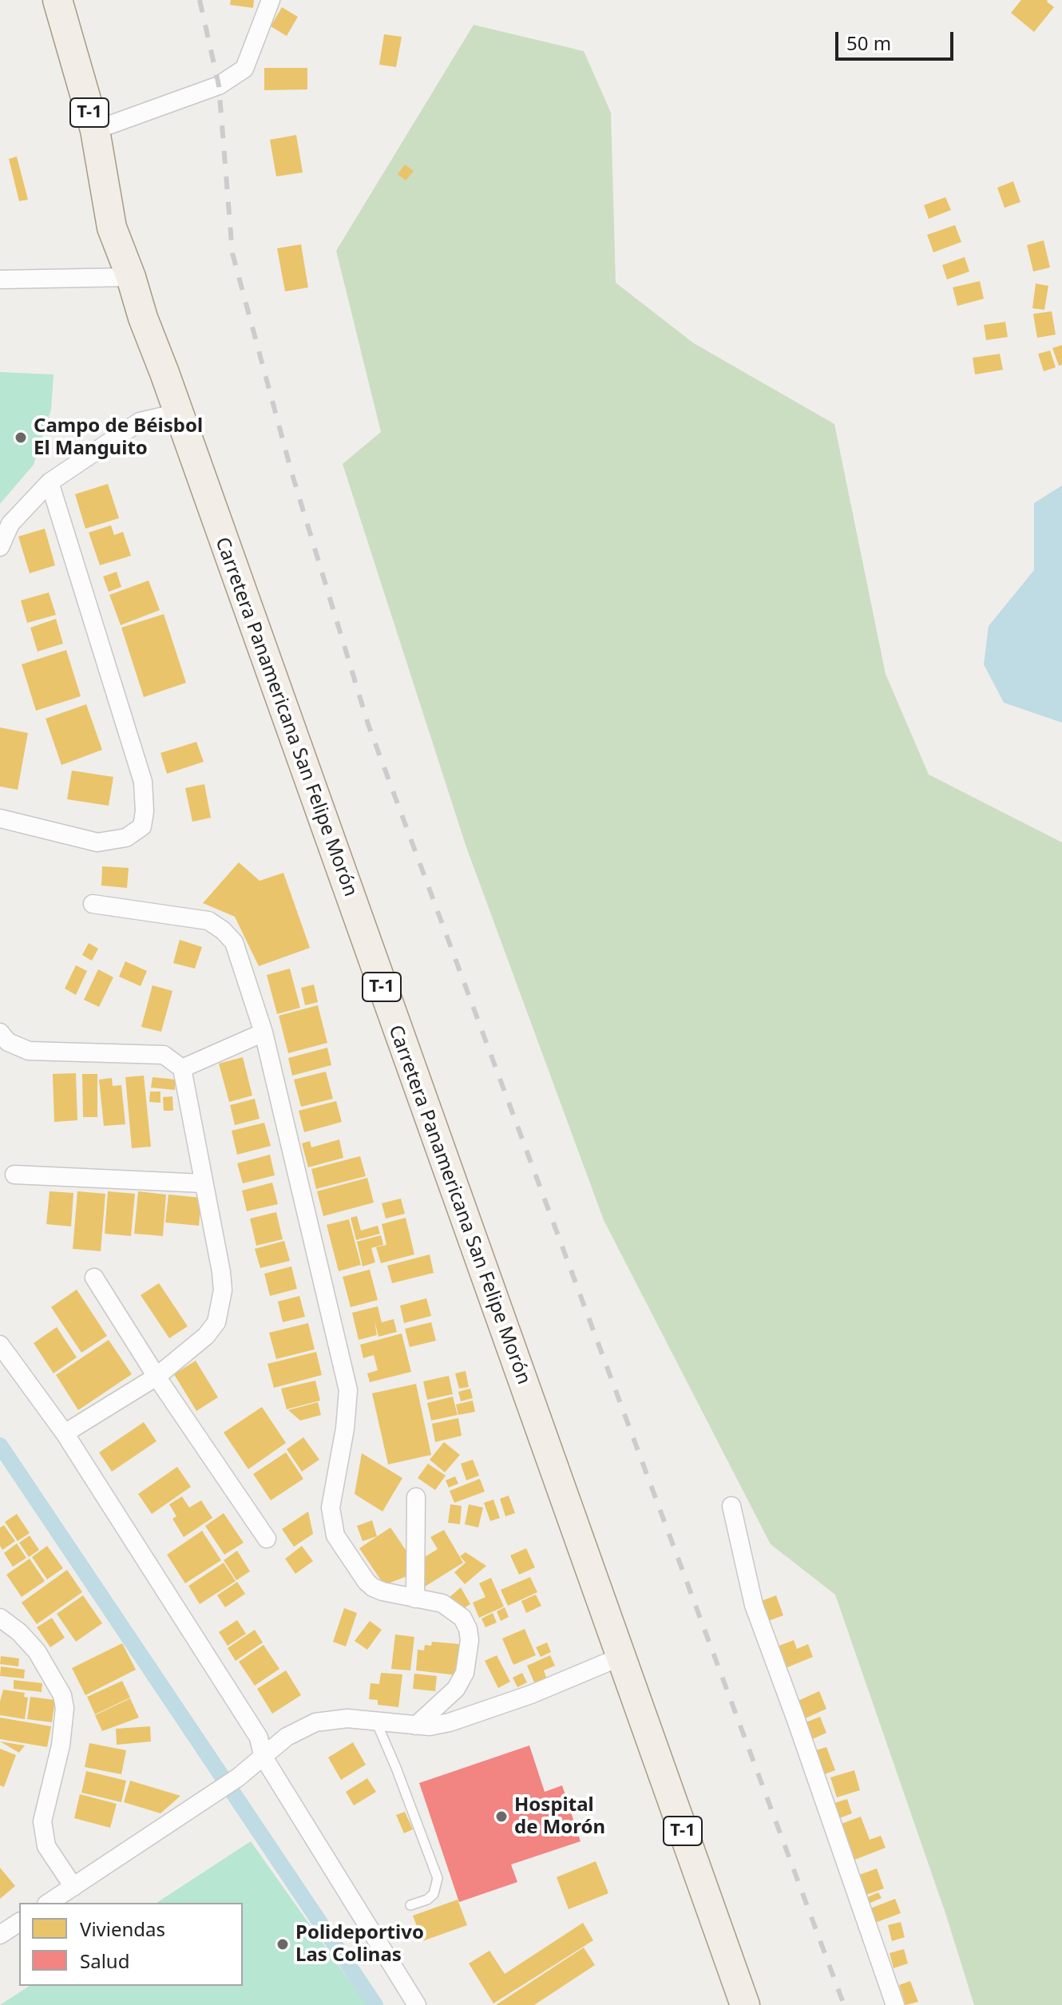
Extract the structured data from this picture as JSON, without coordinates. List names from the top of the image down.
{
  "streets": {
    "main road": ["T-1", "Carretera Panamericana San Felipe Morón"]
  },
  "places": ["Campo de Béisbol El Manguito", "Hospital de Morón", "Polideportivo Las Colinas"],
  "legend": ["Viviendas", "Salud"],
  "scale_bar": "50 m"
}
